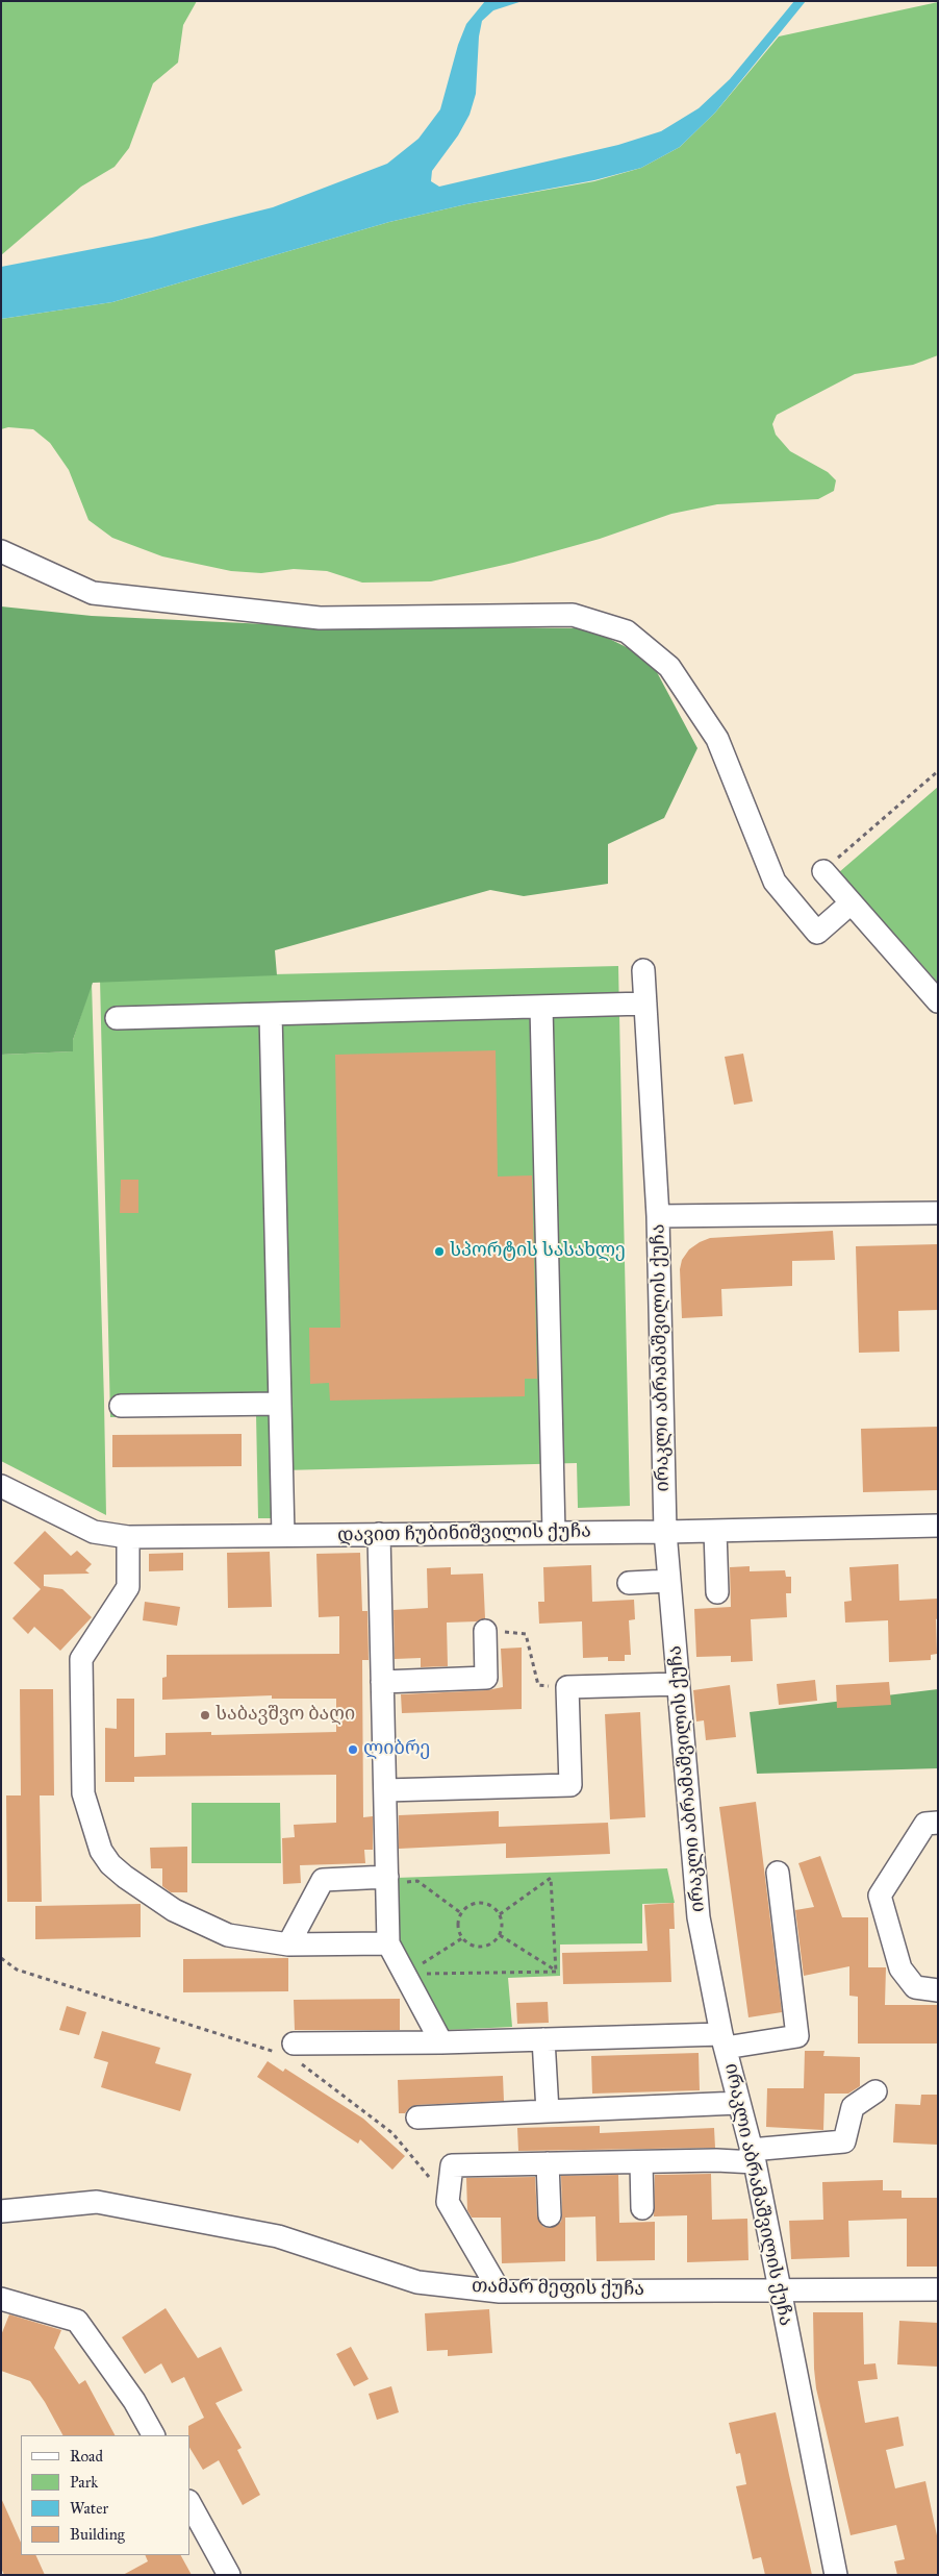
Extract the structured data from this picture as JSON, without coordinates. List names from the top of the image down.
{
  "streets": {
    "street": ["ირაკლი აბრამაშვილის ქუჩა", "დავით ჩუბინიშვილის ქუჩა", "თამარ მეფის ქუჩა"]
  },
  "crossings": [
    ["ირაკლი აბრამაშვილის ქუჩა", "დავით ჩუბინიშვილის ქუჩა"],
    ["ირაკლი აბრამაშვილის ქუჩა", "თამარ მეფის ქუჩა"]
  ],
  "places": ["სპორტის სასახლე", "საბავშვო ბაღი", "ლიბრე"],
  "legend": [
    "Road",
    "Park",
    "Water",
    "Building"
  ]
}
